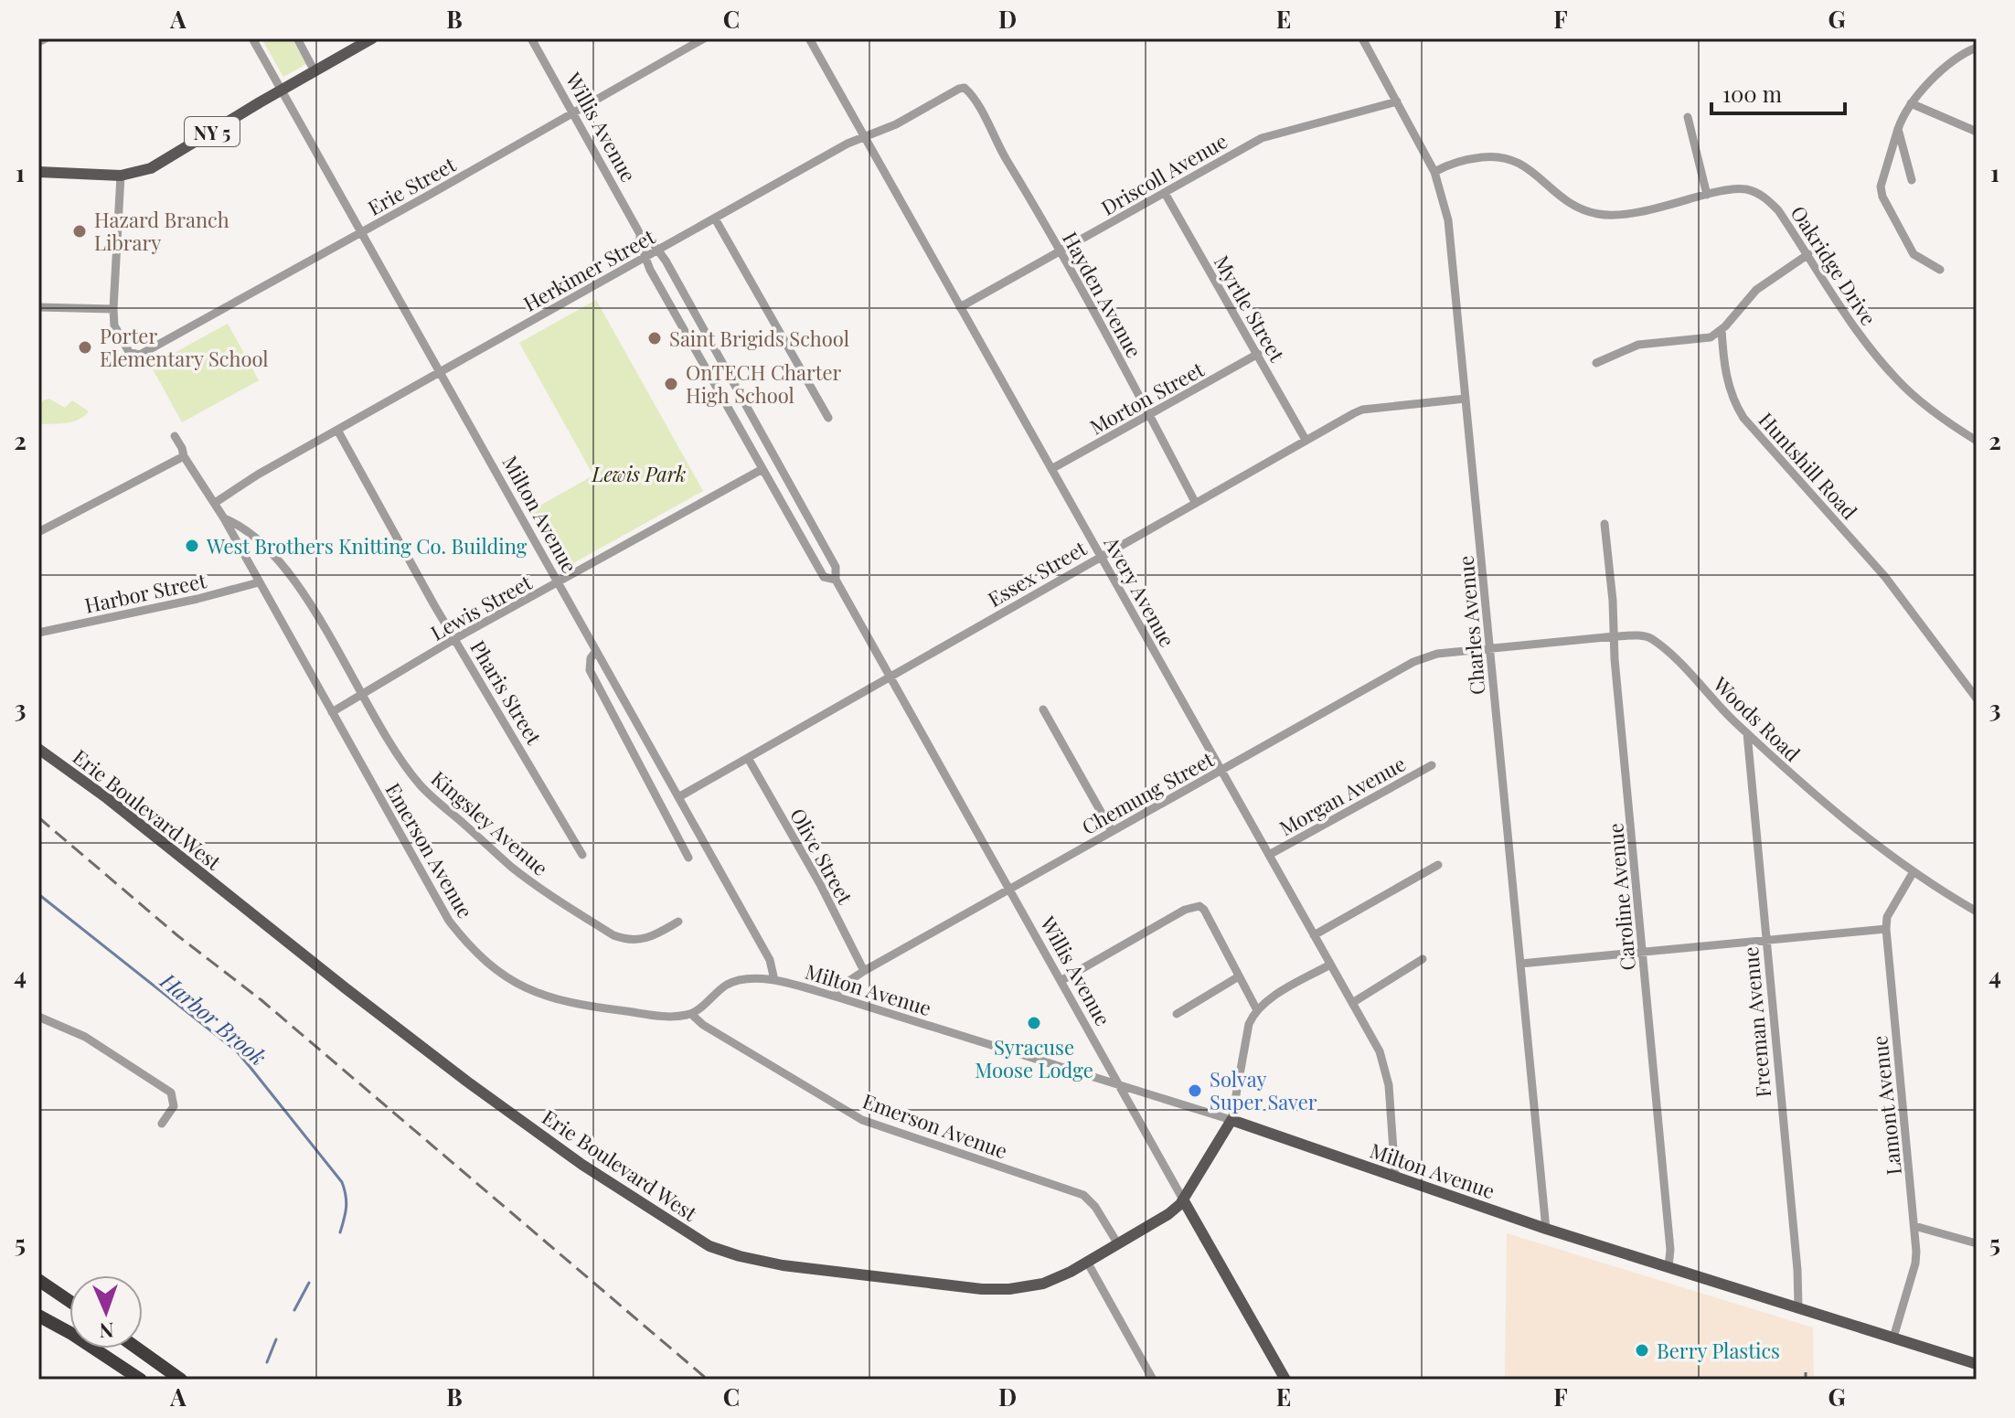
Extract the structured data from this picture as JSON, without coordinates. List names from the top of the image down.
{
  "streets": {
    "main road": [
      "Willis Avenue",
      "NY 5",
      "Milton Avenue",
      "Erie Boulevard West"
    ],
    "street": [
      "Driscoll Avenue",
      "Erie Street",
      "Oakridge Drive",
      "Herkimer Street",
      "Hayden Avenue",
      "Myrtle Street",
      "Morton Street",
      "Huntshill Road",
      "Essex Street",
      "Avery Avenue",
      "Harbor Street",
      "Lewis Street",
      "Charles Avenue",
      "Pharis Street",
      "Woods Road",
      "Chemung Street",
      "Morgan Avenue",
      "Kingsley Avenue",
      "Emerson Avenue",
      "Olive Street",
      "Caroline Avenue",
      "Freeman Avenue",
      "Lamont Avenue"
    ]
  },
  "crossings": [
    ["Willis Avenue", "Erie Street"],
    ["Willis Avenue", "Herkimer Street"],
    ["Willis Avenue", "Milton Avenue"],
    ["Willis Avenue", "Essex Street"],
    ["Willis Avenue", "Lewis Street"],
    ["Willis Avenue", "Chemung Street"],
    ["Willis Avenue", "Erie Boulevard West"],
    ["NY 5", "Milton Avenue"],
    ["Driscoll Avenue", "Hayden Avenue"],
    ["Driscoll Avenue", "Myrtle Street"],
    ["Driscoll Avenue", "Avery Avenue"],
    ["Driscoll Avenue", "Charles Avenue"],
    ["Erie Street", "Milton Avenue"],
    ["Oakridge Drive", "Charles Avenue"],
    ["Herkimer Street", "Hayden Avenue"],
    ["Herkimer Street", "Milton Avenue"],
    ["Herkimer Street", "Avery Avenue"],
    ["Herkimer Street", "Pharis Street"],
    ["Herkimer Street", "Emerson Avenue"],
    ["Hayden Avenue", "Morton Street"],
    ["Hayden Avenue", "Essex Street"],
    ["Myrtle Street", "Morton Street"],
    ["Myrtle Street", "Essex Street"],
    ["Morton Street", "Avery Avenue"],
    ["Milton Avenue", "Essex Street"],
    ["Milton Avenue", "Avery Avenue"],
    ["Milton Avenue", "Lewis Street"],
    ["Milton Avenue", "Charles Avenue"],
    ["Milton Avenue", "Chemung Street"],
    ["Milton Avenue", "Erie Boulevard West"],
    ["Milton Avenue", "Caroline Avenue"],
    ["Milton Avenue", "Freeman Avenue"],
    ["Milton Avenue", "Lamont Avenue"],
    ["Essex Street", "Avery Avenue"],
    ["Essex Street", "Charles Avenue"],
    ["Essex Street", "Olive Street"],
    ["Avery Avenue", "Chemung Street"],
    ["Avery Avenue", "Morgan Avenue"],
    ["Harbor Street", "Emerson Avenue"],
    ["Lewis Street", "Pharis Street"],
    ["Lewis Street", "Kingsley Avenue"],
    ["Lewis Street", "Emerson Avenue"],
    ["Charles Avenue", "Woods Road"],
    ["Charles Avenue", "Chemung Street"],
    ["Woods Road", "Chemung Street"],
    ["Woods Road", "Caroline Avenue"],
    ["Woods Road", "Freeman Avenue"],
    ["Woods Road", "Lamont Avenue"],
    ["Chemung Street", "Olive Street"],
    ["Erie Boulevard West", "Emerson Avenue"],
    ["Kingsley Avenue", "Emerson Avenue"]
  ],
  "water": ["Harbor Brook"],
  "parks": ["Lewis Park"],
  "places": [
    "Hazard Branch Library",
    "Saint Brigids School",
    "Porter Elementary School",
    "OnTECH Charter High School",
    "West Brothers Knitting Co. Building",
    "Syracuse Moose Lodge",
    "Solvay Super Saver",
    "Berry Plastics"
  ],
  "scale_bar": "100 m",
  "north": "bottom",
  "grid": {
    "columns": [
      "A",
      "B",
      "C",
      "D",
      "E",
      "F",
      "G"
    ],
    "rows": [
      "1",
      "2",
      "3",
      "4",
      "5"
    ]
  }
}
